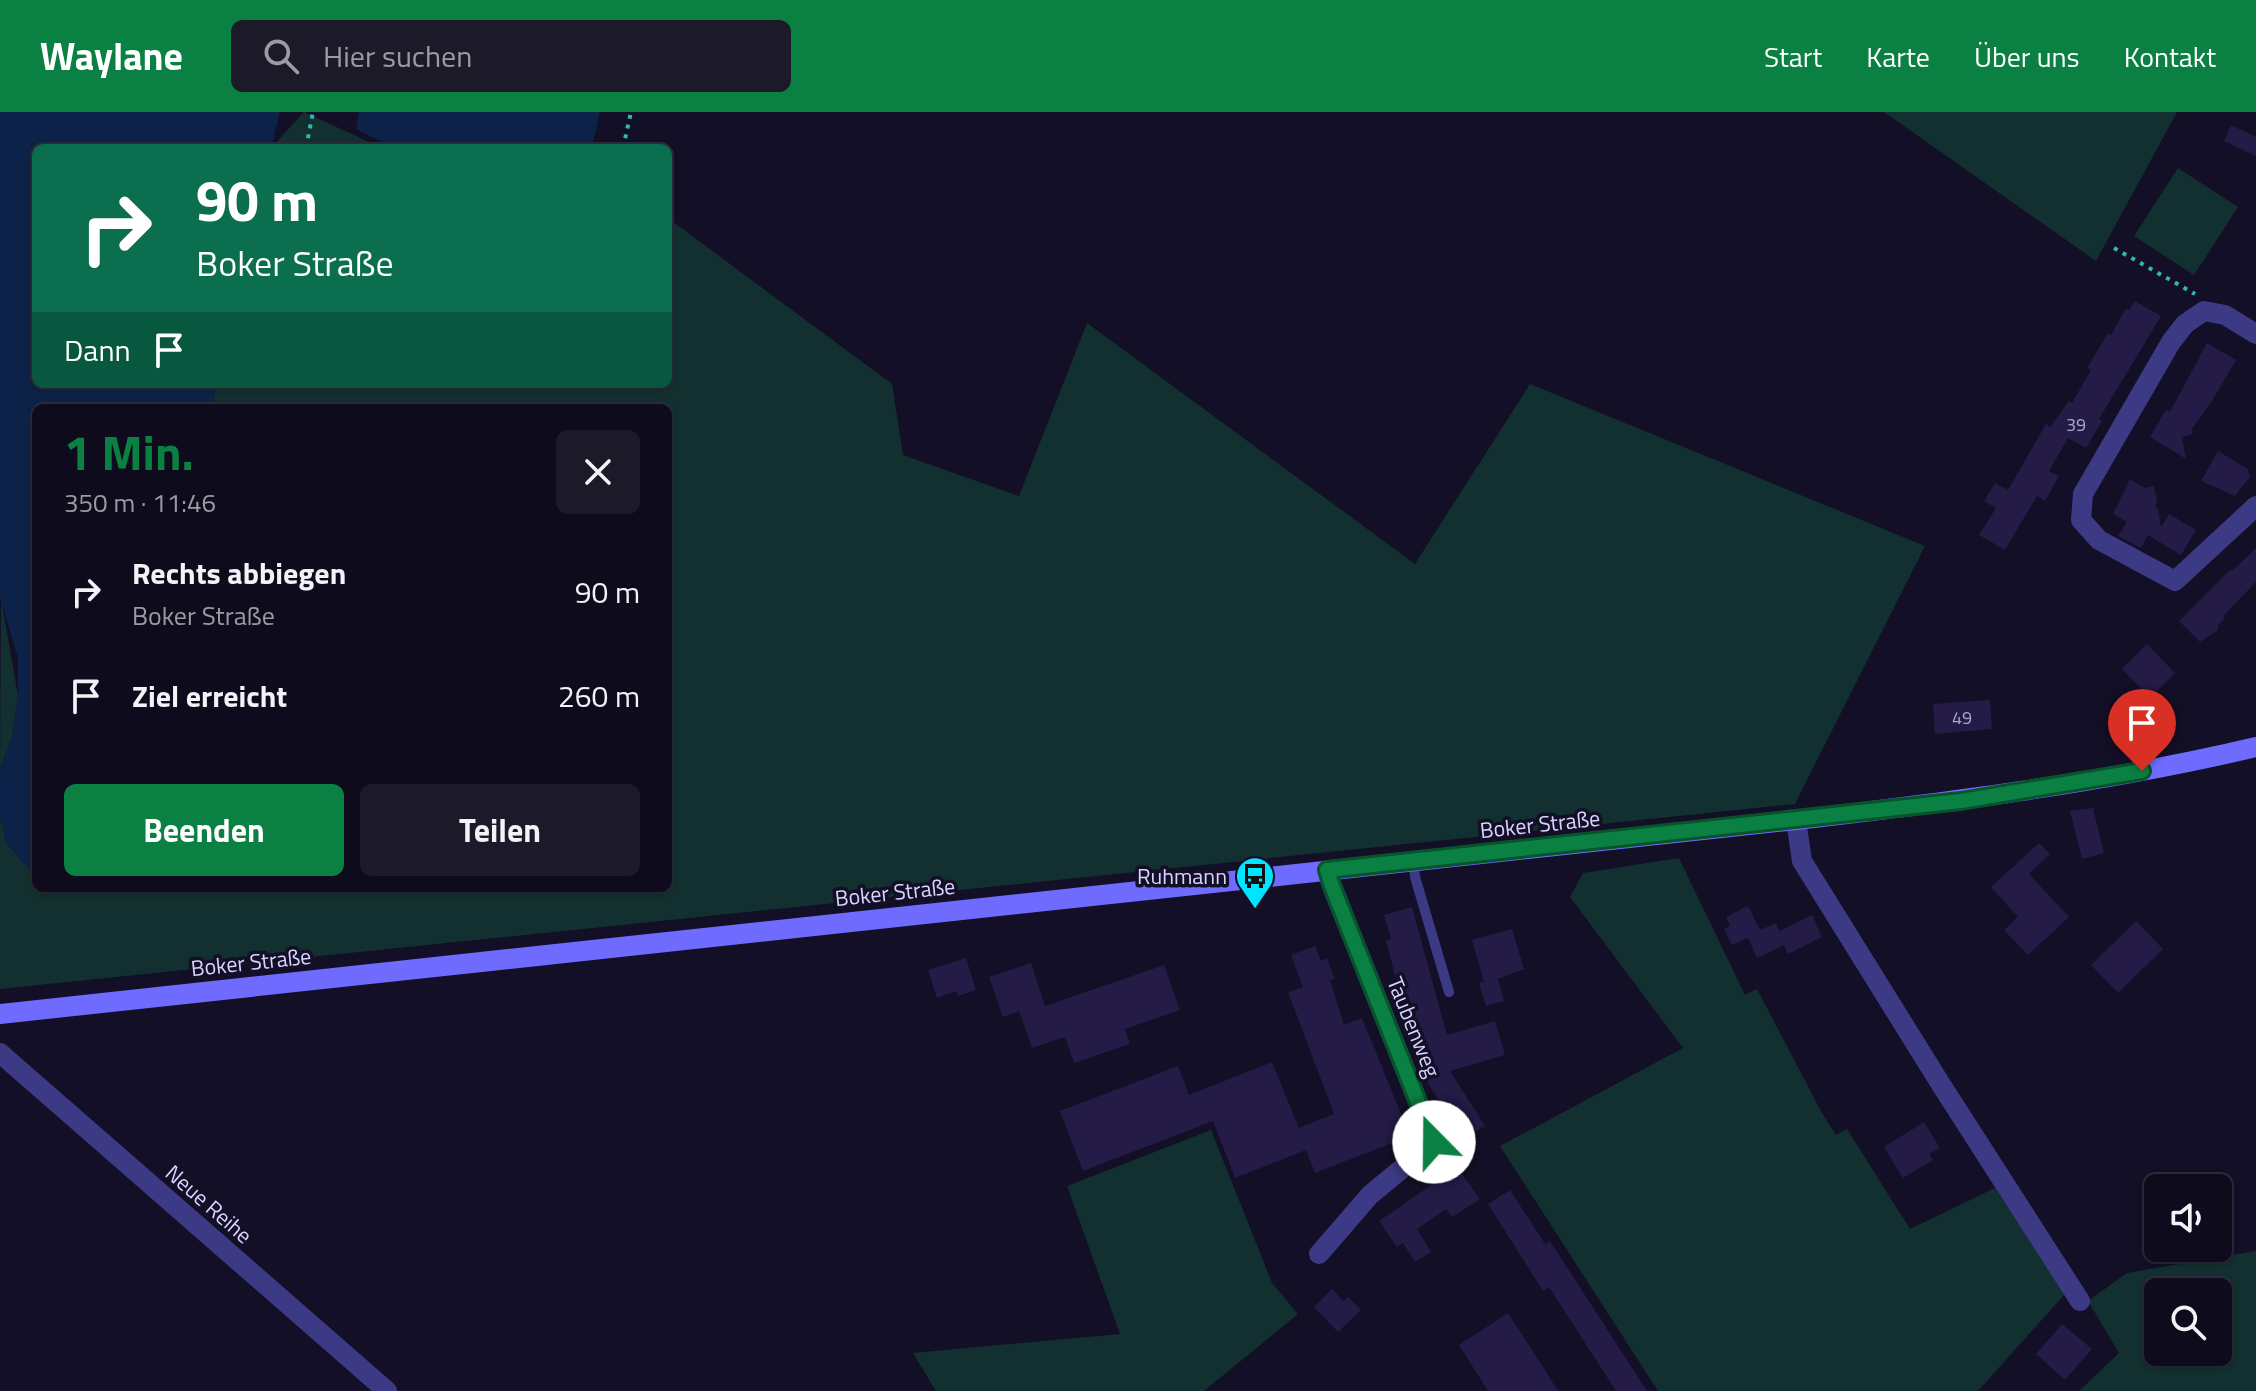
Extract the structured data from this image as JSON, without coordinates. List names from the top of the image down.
{
  "streets": {
    "main road": ["Boker Straße"],
    "street": ["Taubenweg", "Neue Reihe"]
  },
  "crossings": [
    ["Boker Straße", "Taubenweg"]
  ],
  "places": {
    "bus stop": ["Ruhmann"]
  },
  "house_numbers": ["39", "49"],
  "page": {
    "header": "Waylane",
    "search": "Hier suchen",
    "nav": [
      "Start",
      "Karte",
      "Über uns",
      "Kontakt"
    ],
    "turn": ["90 m", "Boker Straße"],
    "then": "Dann",
    "heading": ["1 Min.", "350 m · 11:46"],
    "list": [
      {
        "name": "Rechts abbiegen",
        "note": "Boker Straße",
        "value": "90 m"
      },
      {
        "name": "Ziel erreicht",
        "value": "260 m"
      }
    ],
    "buttons": ["Beenden", "Teilen"]
  }
}
